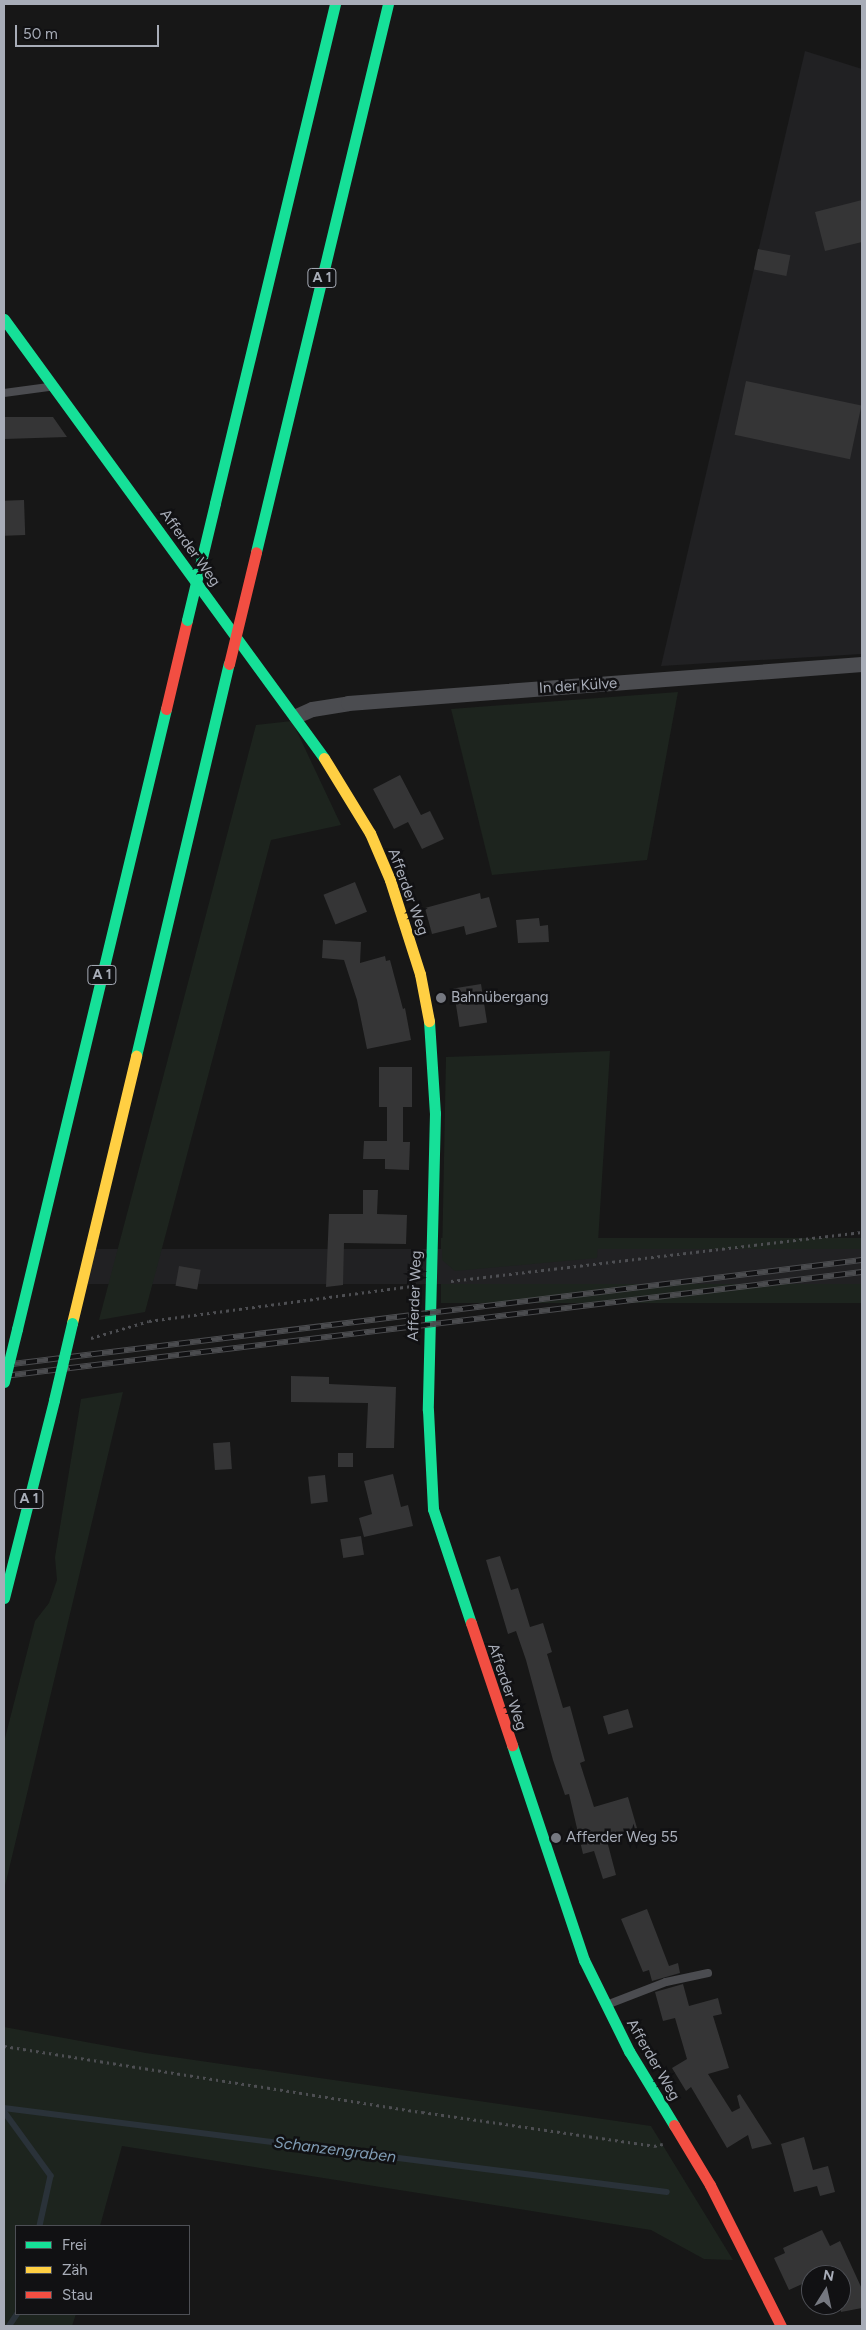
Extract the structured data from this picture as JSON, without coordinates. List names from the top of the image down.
{
  "streets": {
    "main road": ["A 1", "Afferder Weg"],
    "street": ["In der Külve"]
  },
  "crossings": [
    ["Afferder Weg", "In der Külve"]
  ],
  "water": ["Schanzengraben"],
  "places": ["Bahnübergang", "Afferder Weg 55"],
  "legend": ["Frei", "Zäh", "Stau"],
  "scale_bar": "50 m",
  "north": "top"
}
